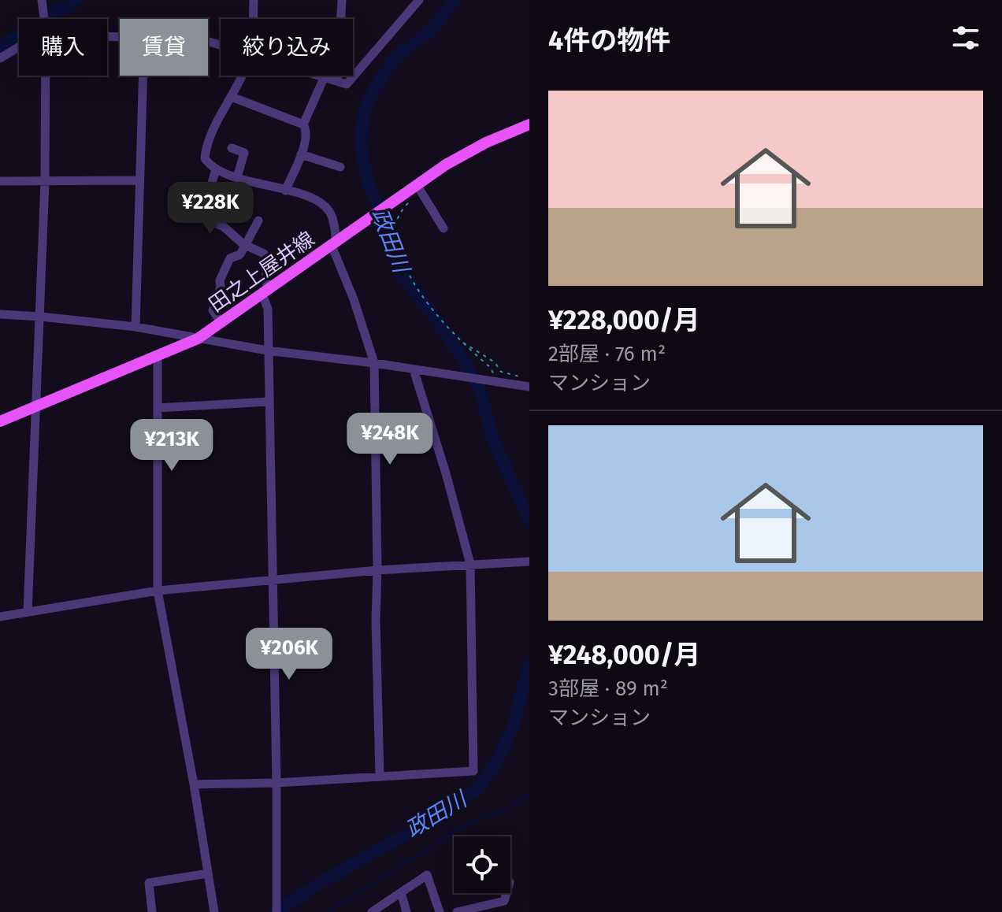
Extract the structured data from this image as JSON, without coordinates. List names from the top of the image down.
{
  "streets": {
    "main road": ["田之上屋井線"]
  },
  "water": ["政田川"],
  "page": {
    "heading": "4件の物件",
    "chip": ["購入", "賃貸", "絞り込み"],
    "list": [
      {
        "name": "¥228,000/月",
        "note": "2部屋 · 76 m² · マンション"
      },
      {
        "name": "¥248,000/月",
        "note": "3部屋 · 89 m² · マンション"
      }
    ],
    "price": [
      "¥228K",
      "¥248K",
      "¥213K",
      "¥206K"
    ]
  }
}
